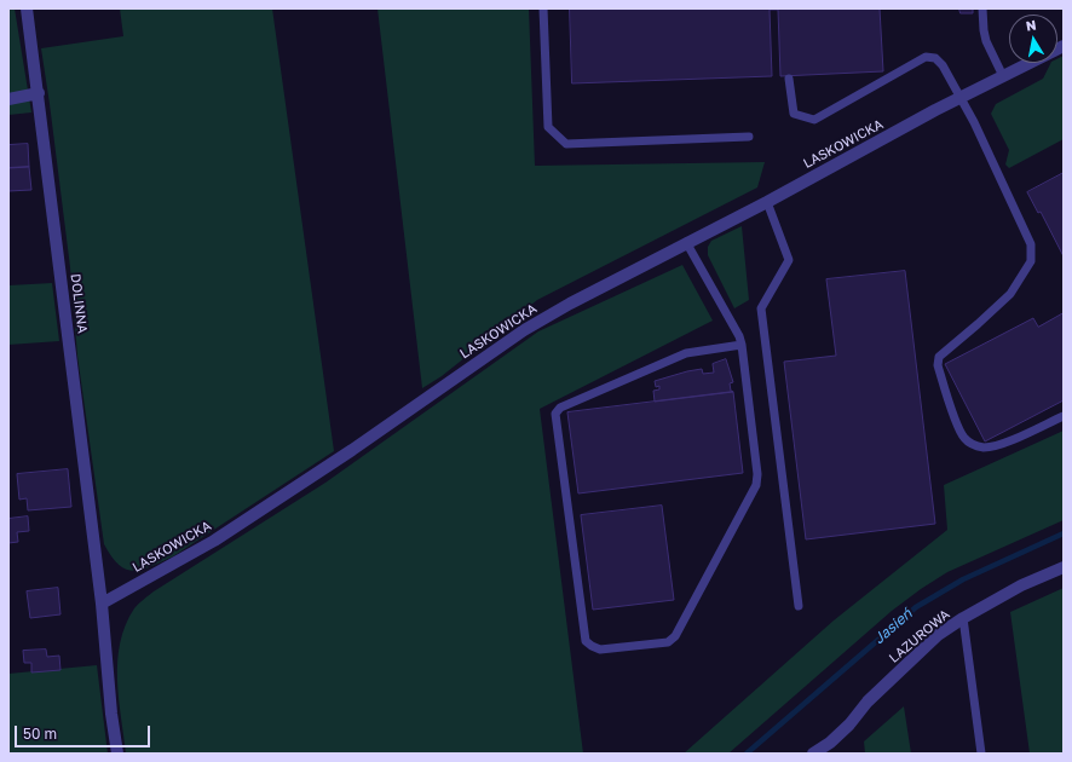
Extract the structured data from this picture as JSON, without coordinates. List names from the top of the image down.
{
  "streets": {
    "street": ["LASKOWICKA", "DOLINNA", "LAZUROWA"]
  },
  "crossings": [
    ["LASKOWICKA", "DOLINNA"]
  ],
  "water": ["Jasień"],
  "scale_bar": "50 m",
  "north": "top"
}
